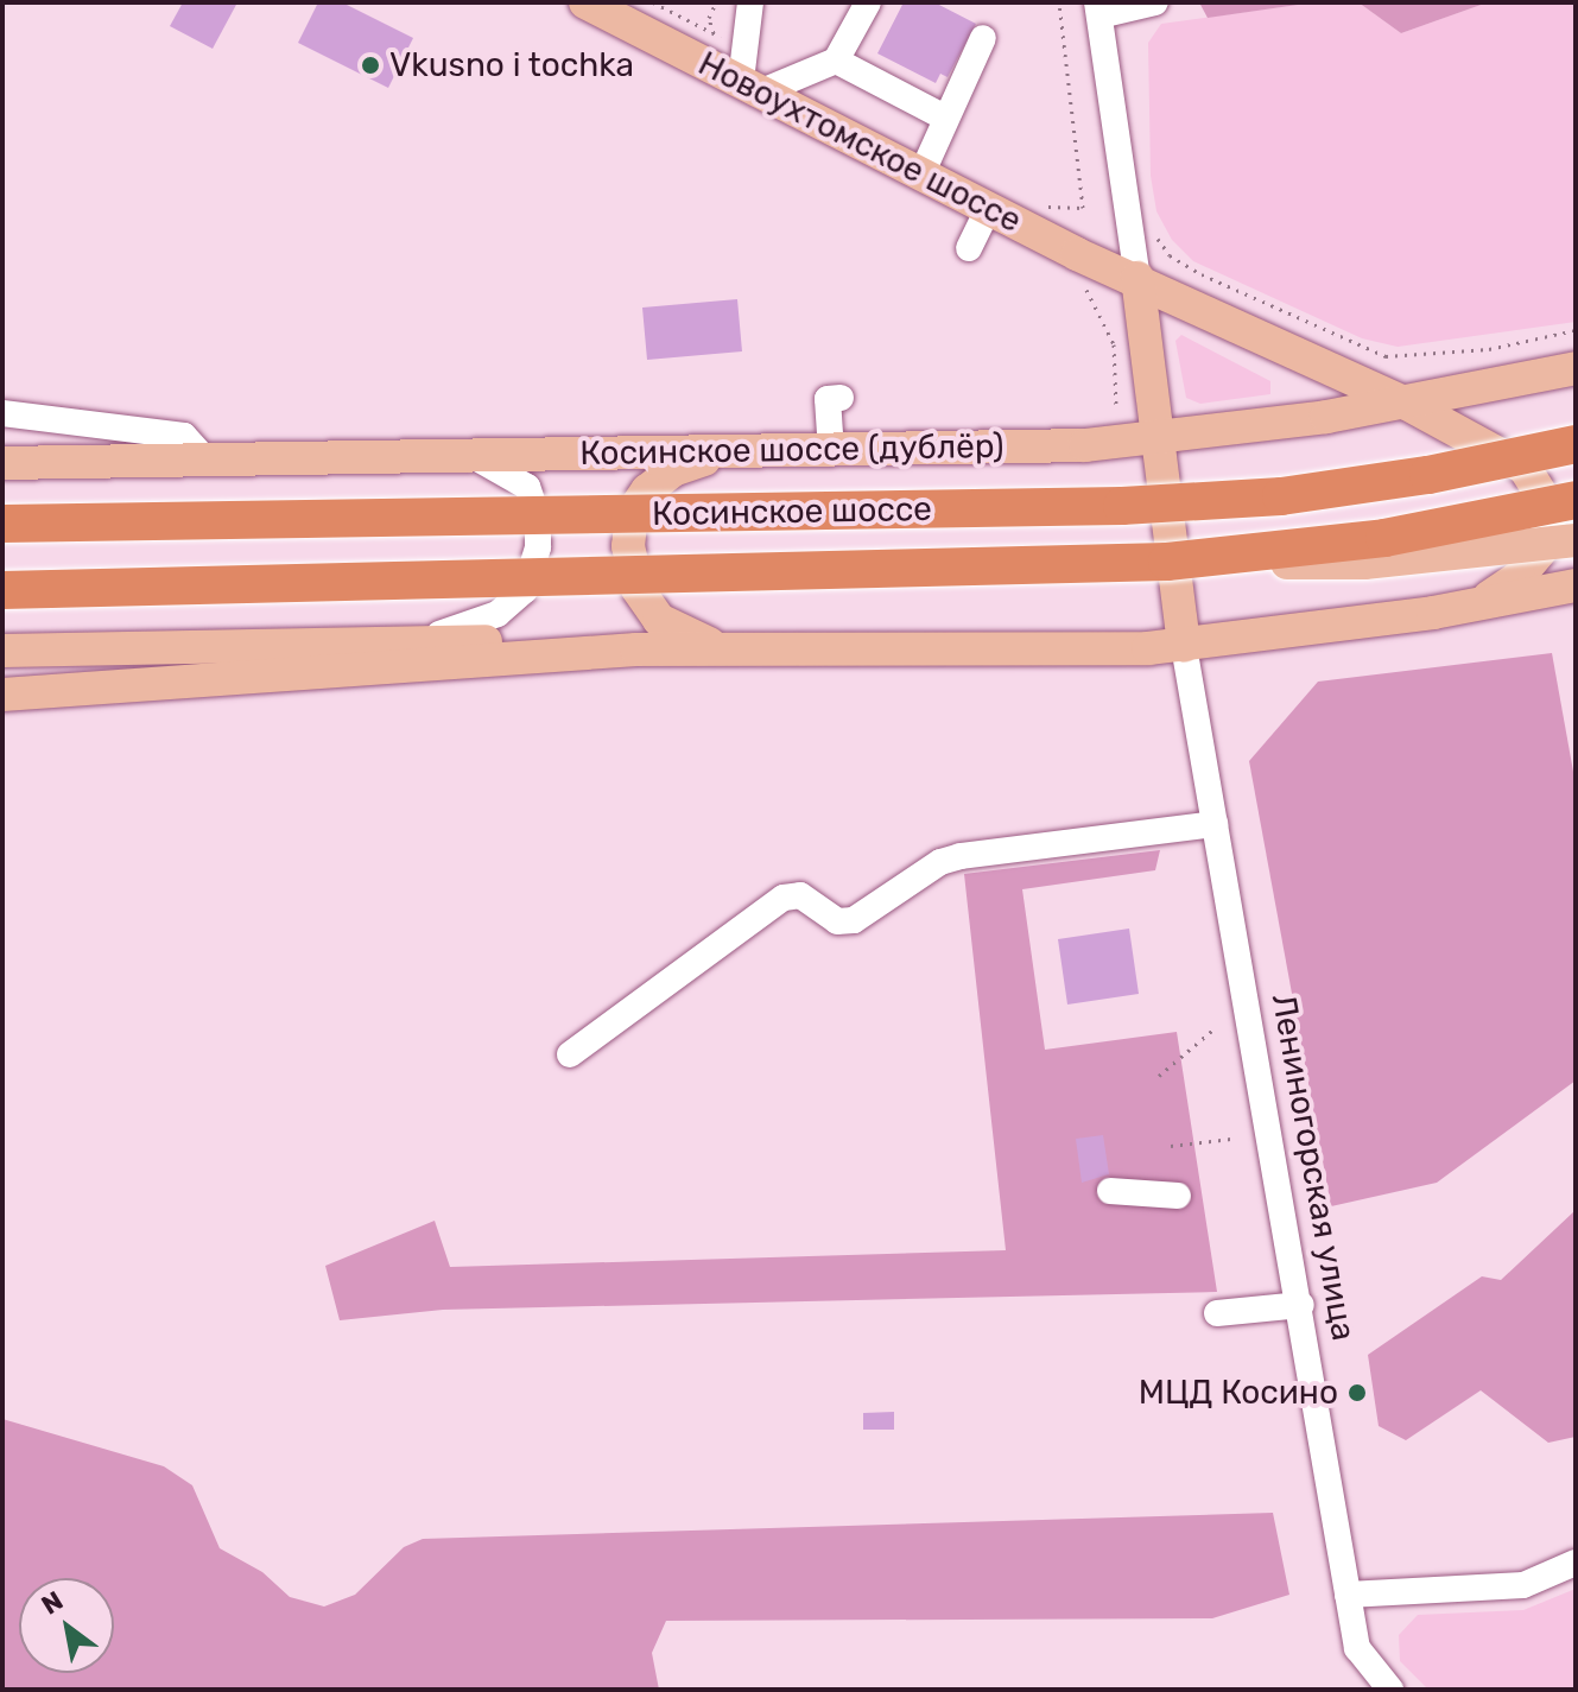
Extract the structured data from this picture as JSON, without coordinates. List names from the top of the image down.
{
  "streets": {
    "highway": ["Косинское шоссе"],
    "main road": ["Новоухтомское шоссе", "Косинское шоссе (дублёр)"],
    "street": ["Лениногорская улица"]
  },
  "crossings": [
    ["Новоухтомское шоссе", "Косинское шоссе (дублёр)"]
  ],
  "places": ["Vkusno i tochka", "МЦД Косино"],
  "north": "top left"
}
